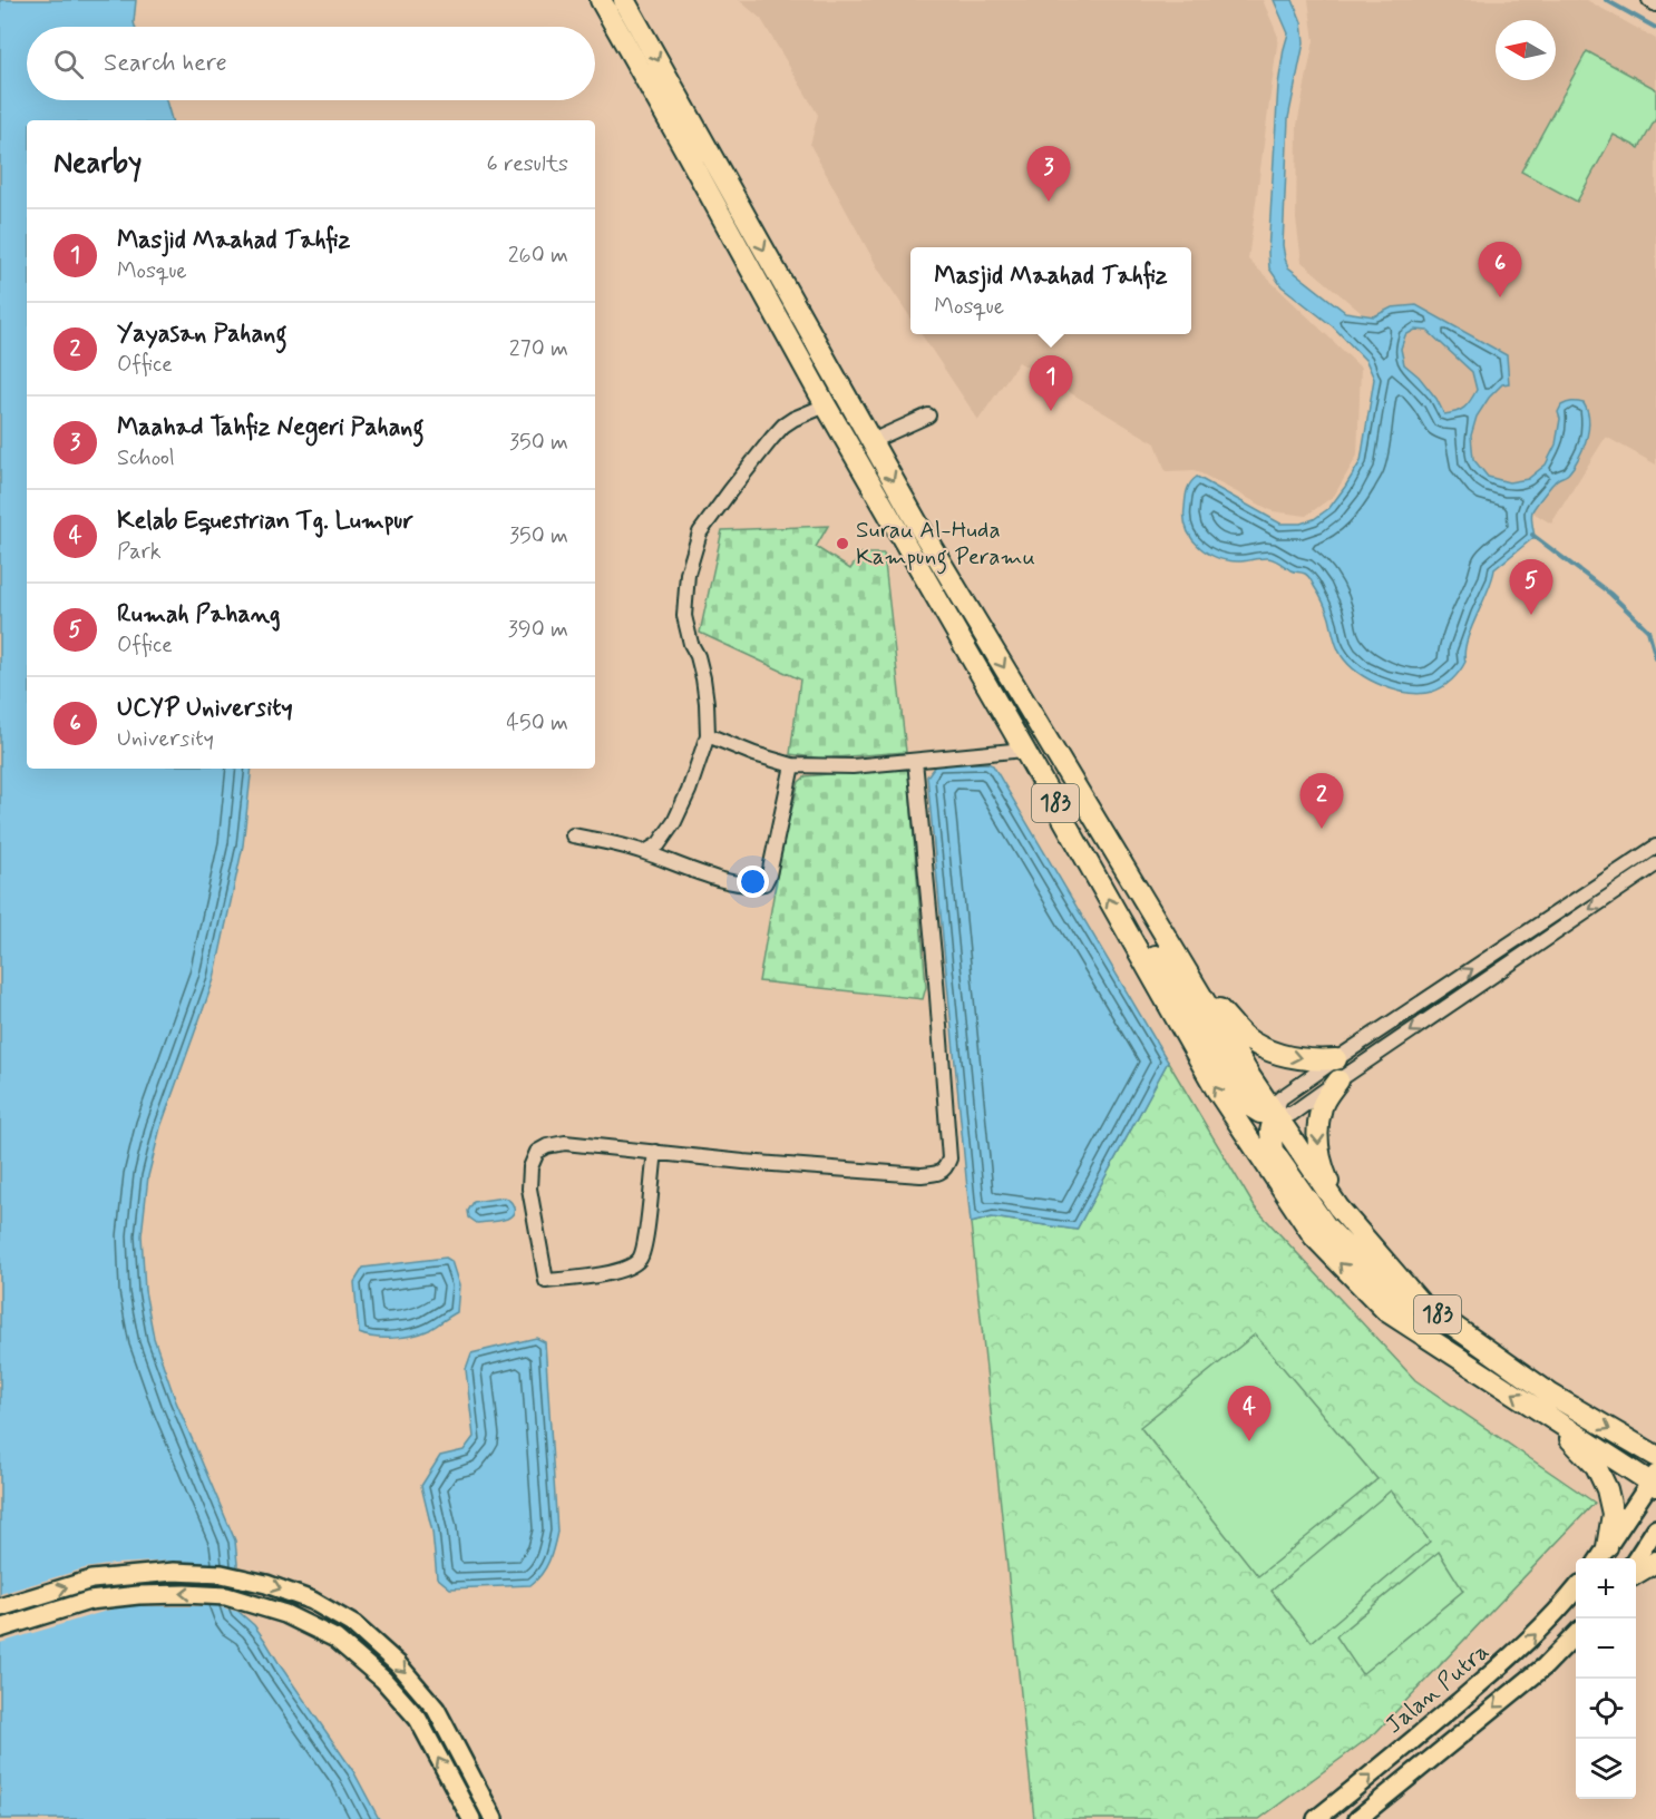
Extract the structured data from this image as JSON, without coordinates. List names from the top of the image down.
{
  "streets": {
    "highway": ["183"],
    "main road": ["Jalan Putra"]
  },
  "places": ["Surau Al-Huda Kampung Peramu"],
  "north": "left",
  "page": {
    "search": "Search here",
    "heading": ["Nearby", "6 results"],
    "pins": [
      "3",
      "6",
      "1",
      "5",
      "2",
      "4"
    ],
    "list": [
      {
        "mark": "1",
        "name": "Masjid Maahad Tahfiz",
        "note": "Mosque",
        "value": "260 m"
      },
      {
        "mark": "2",
        "name": "Yayasan Pahang",
        "note": "Office",
        "value": "270 m"
      },
      {
        "mark": "3",
        "name": "Maahad Tahfiz Negeri Pahang",
        "note": "School",
        "value": "350 m"
      },
      {
        "mark": "4",
        "name": "Kelab Equestrian Tg. Lumpur",
        "note": "Park",
        "value": "350 m"
      },
      {
        "mark": "5",
        "name": "Rumah Pahang",
        "note": "Office",
        "value": "390 m"
      },
      {
        "mark": "6",
        "name": "UCYP University",
        "note": "University",
        "value": "450 m"
      }
    ],
    "popup": ["Masjid Maahad Tahfiz", "Mosque"],
    "map_buttons": ["+", "−"]
  }
}
